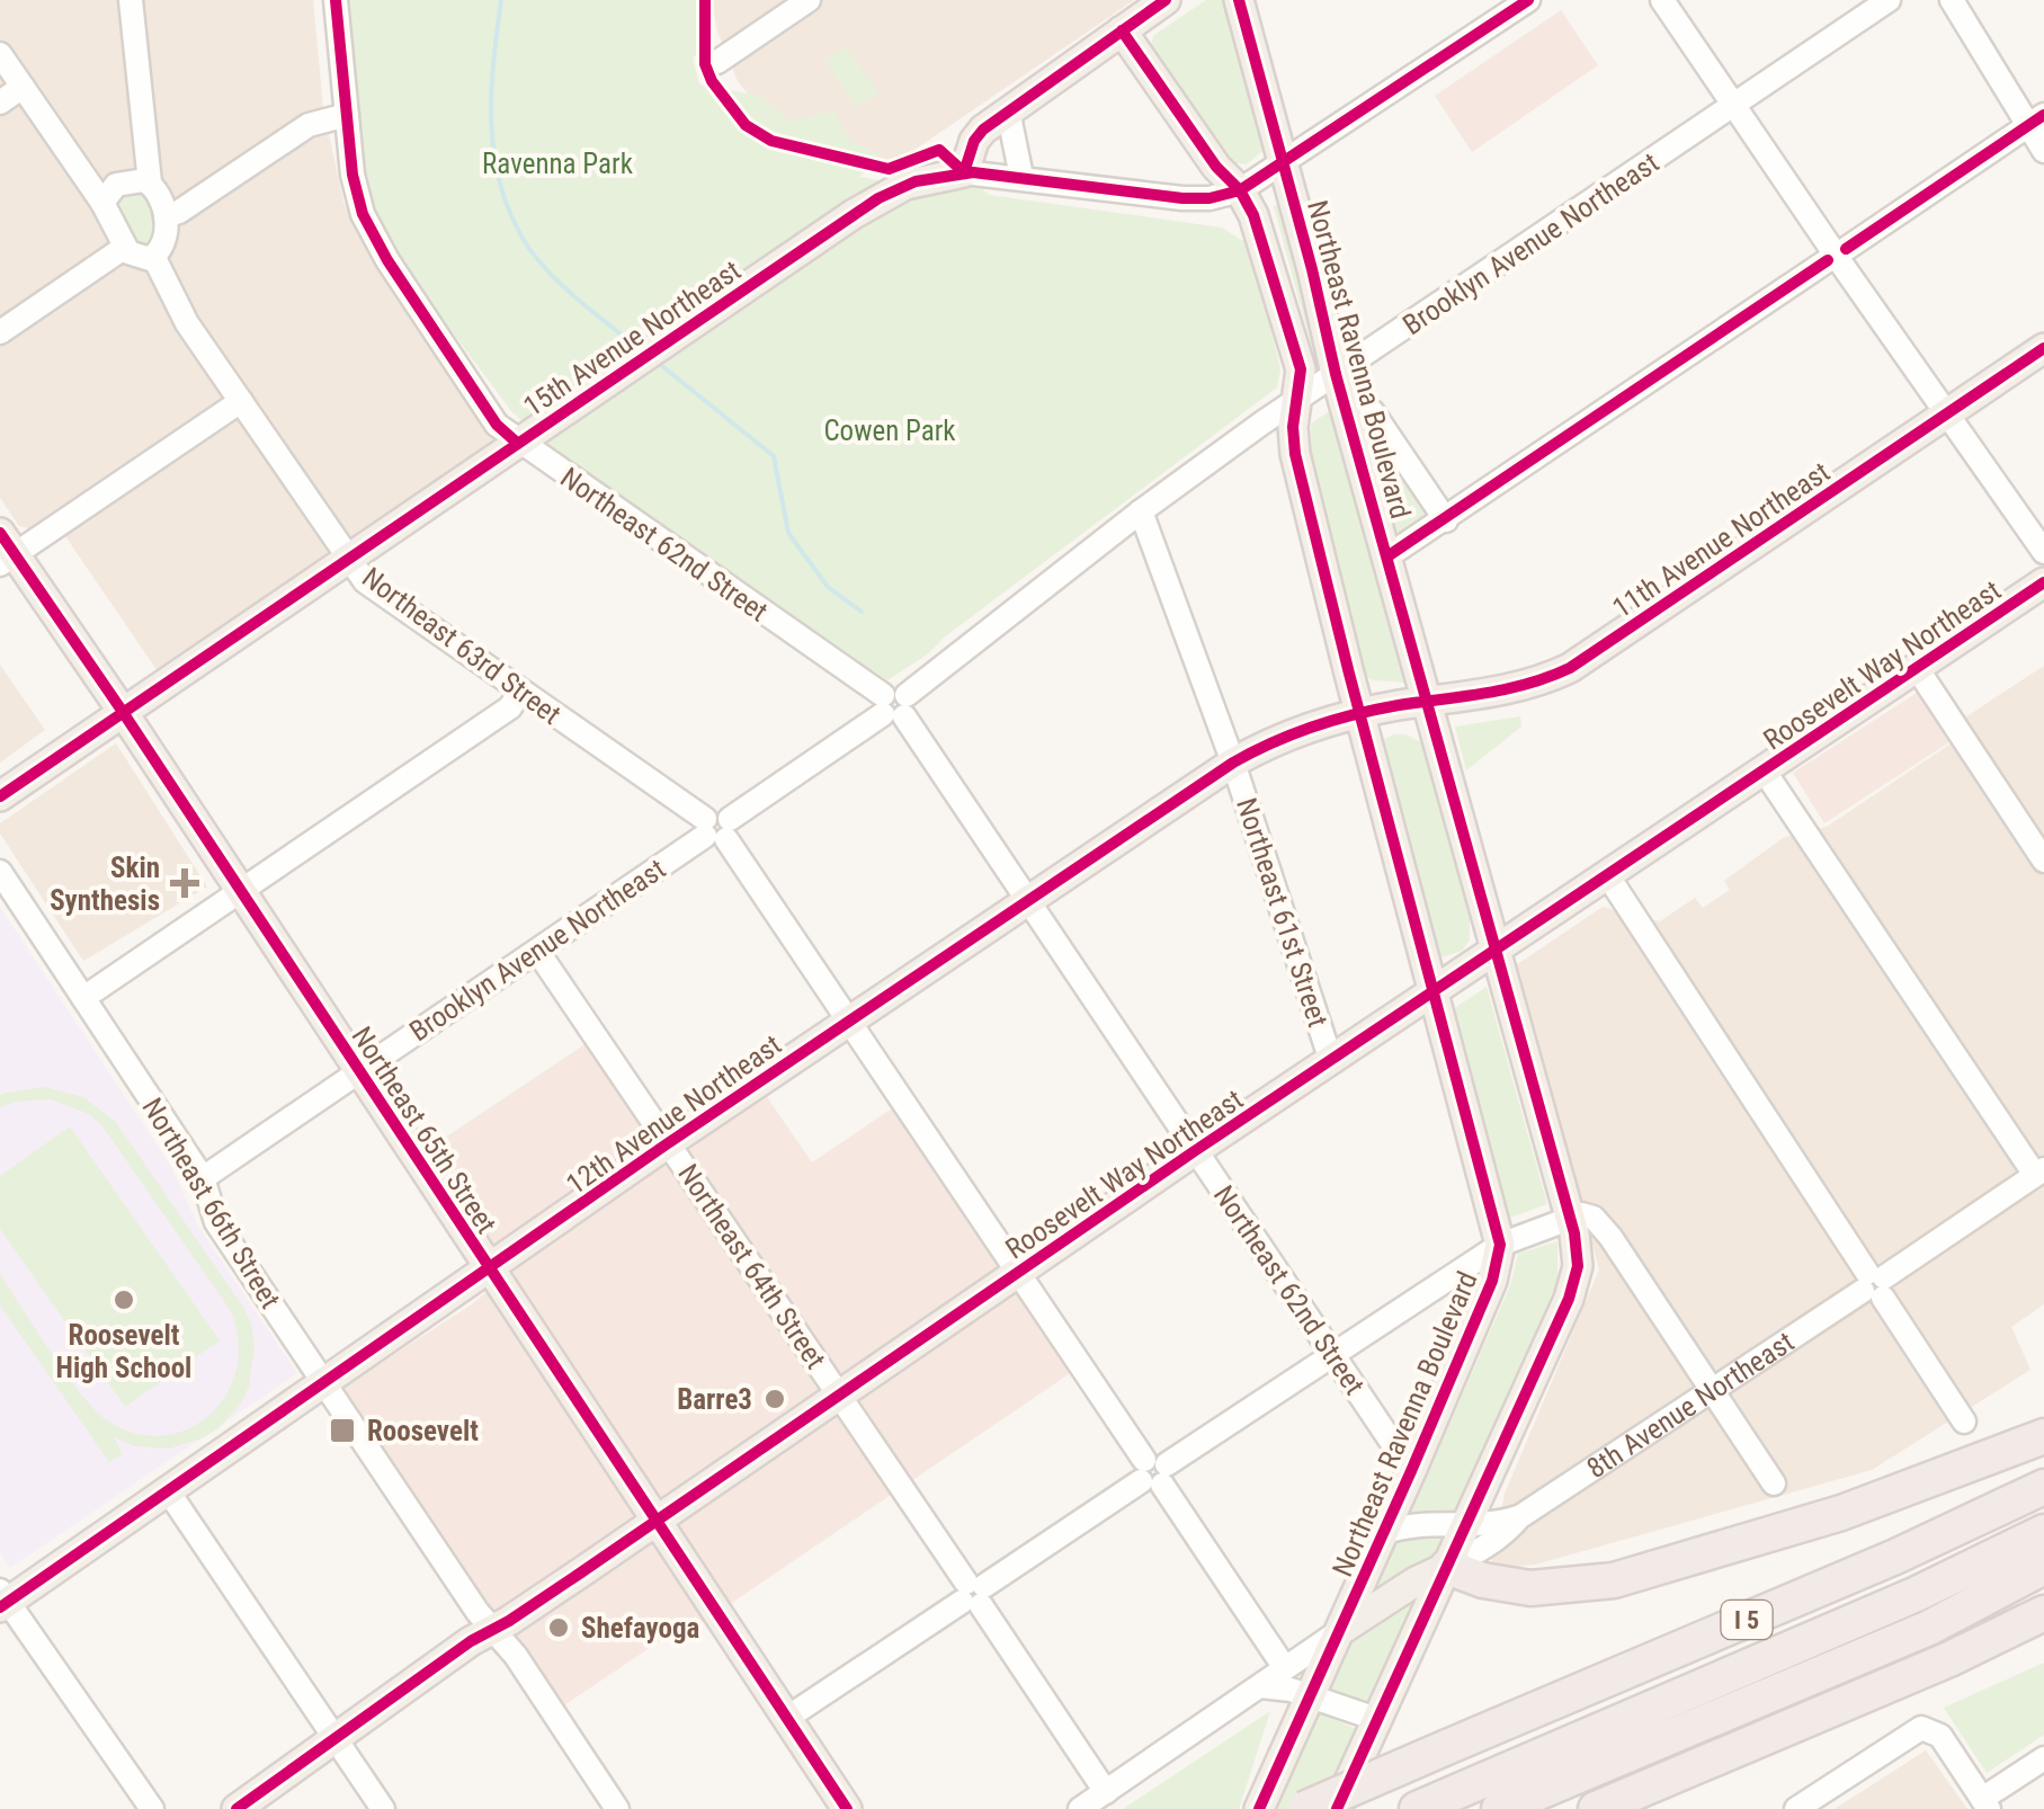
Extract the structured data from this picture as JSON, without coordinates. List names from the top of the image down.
{
  "streets": {
    "highway": ["I 5"],
    "main road": [
      "15th Avenue Northeast",
      "Northeast Ravenna Boulevard",
      "11th Avenue Northeast",
      "Roosevelt Way Northeast",
      "12th Avenue Northeast",
      "Northeast 65th Street",
      "8th Avenue Northeast"
    ],
    "street": [
      "Brooklyn Avenue Northeast",
      "Northeast 62nd Street",
      "Northeast 63rd Street",
      "Northeast 61st Street",
      "Northeast 66th Street",
      "Northeast 64th Street"
    ]
  },
  "crossings": [
    ["Brooklyn Avenue Northeast", "Northeast Ravenna Boulevard"],
    ["Brooklyn Avenue Northeast", "Northeast 62nd Street"],
    ["Brooklyn Avenue Northeast", "Northeast 63rd Street"],
    ["Brooklyn Avenue Northeast", "Northeast 61st Street"],
    ["Brooklyn Avenue Northeast", "Northeast 65th Street"],
    ["Brooklyn Avenue Northeast", "Northeast 66th Street"],
    ["Brooklyn Avenue Northeast", "Northeast 64th Street"],
    ["15th Avenue Northeast", "Northeast 62nd Street"],
    ["15th Avenue Northeast", "Northeast 63rd Street"],
    ["15th Avenue Northeast", "Northeast 65th Street"],
    ["Northeast Ravenna Boulevard", "11th Avenue Northeast"],
    ["Northeast Ravenna Boulevard", "Northeast 62nd Street"],
    ["Northeast Ravenna Boulevard", "Roosevelt Way Northeast"],
    ["Northeast Ravenna Boulevard", "12th Avenue Northeast"],
    ["Northeast Ravenna Boulevard", "8th Avenue Northeast"],
    ["11th Avenue Northeast", "12th Avenue Northeast"],
    ["Northeast 62nd Street", "Roosevelt Way Northeast"],
    ["Northeast 62nd Street", "12th Avenue Northeast"],
    ["Northeast 63rd Street", "Roosevelt Way Northeast"],
    ["Northeast 63rd Street", "12th Avenue Northeast"],
    ["Northeast 63rd Street", "8th Avenue Northeast"],
    ["Roosevelt Way Northeast", "Northeast 61st Street"],
    ["Roosevelt Way Northeast", "Northeast 65th Street"],
    ["Roosevelt Way Northeast", "Northeast 66th Street"],
    ["Roosevelt Way Northeast", "Northeast 64th Street"],
    ["Northeast 61st Street", "12th Avenue Northeast"],
    ["12th Avenue Northeast", "Northeast 65th Street"],
    ["12th Avenue Northeast", "Northeast 66th Street"],
    ["12th Avenue Northeast", "Northeast 64th Street"],
    ["Northeast 64th Street", "8th Avenue Northeast"]
  ],
  "parks": ["Ravenna Park", "Cowen Park"],
  "places": {
    "health": ["Skin Synthesis"],
    "other": ["Roosevelt High School", "Barre3", "Shefayoga"],
    "transit": ["Roosevelt"]
  }
}
